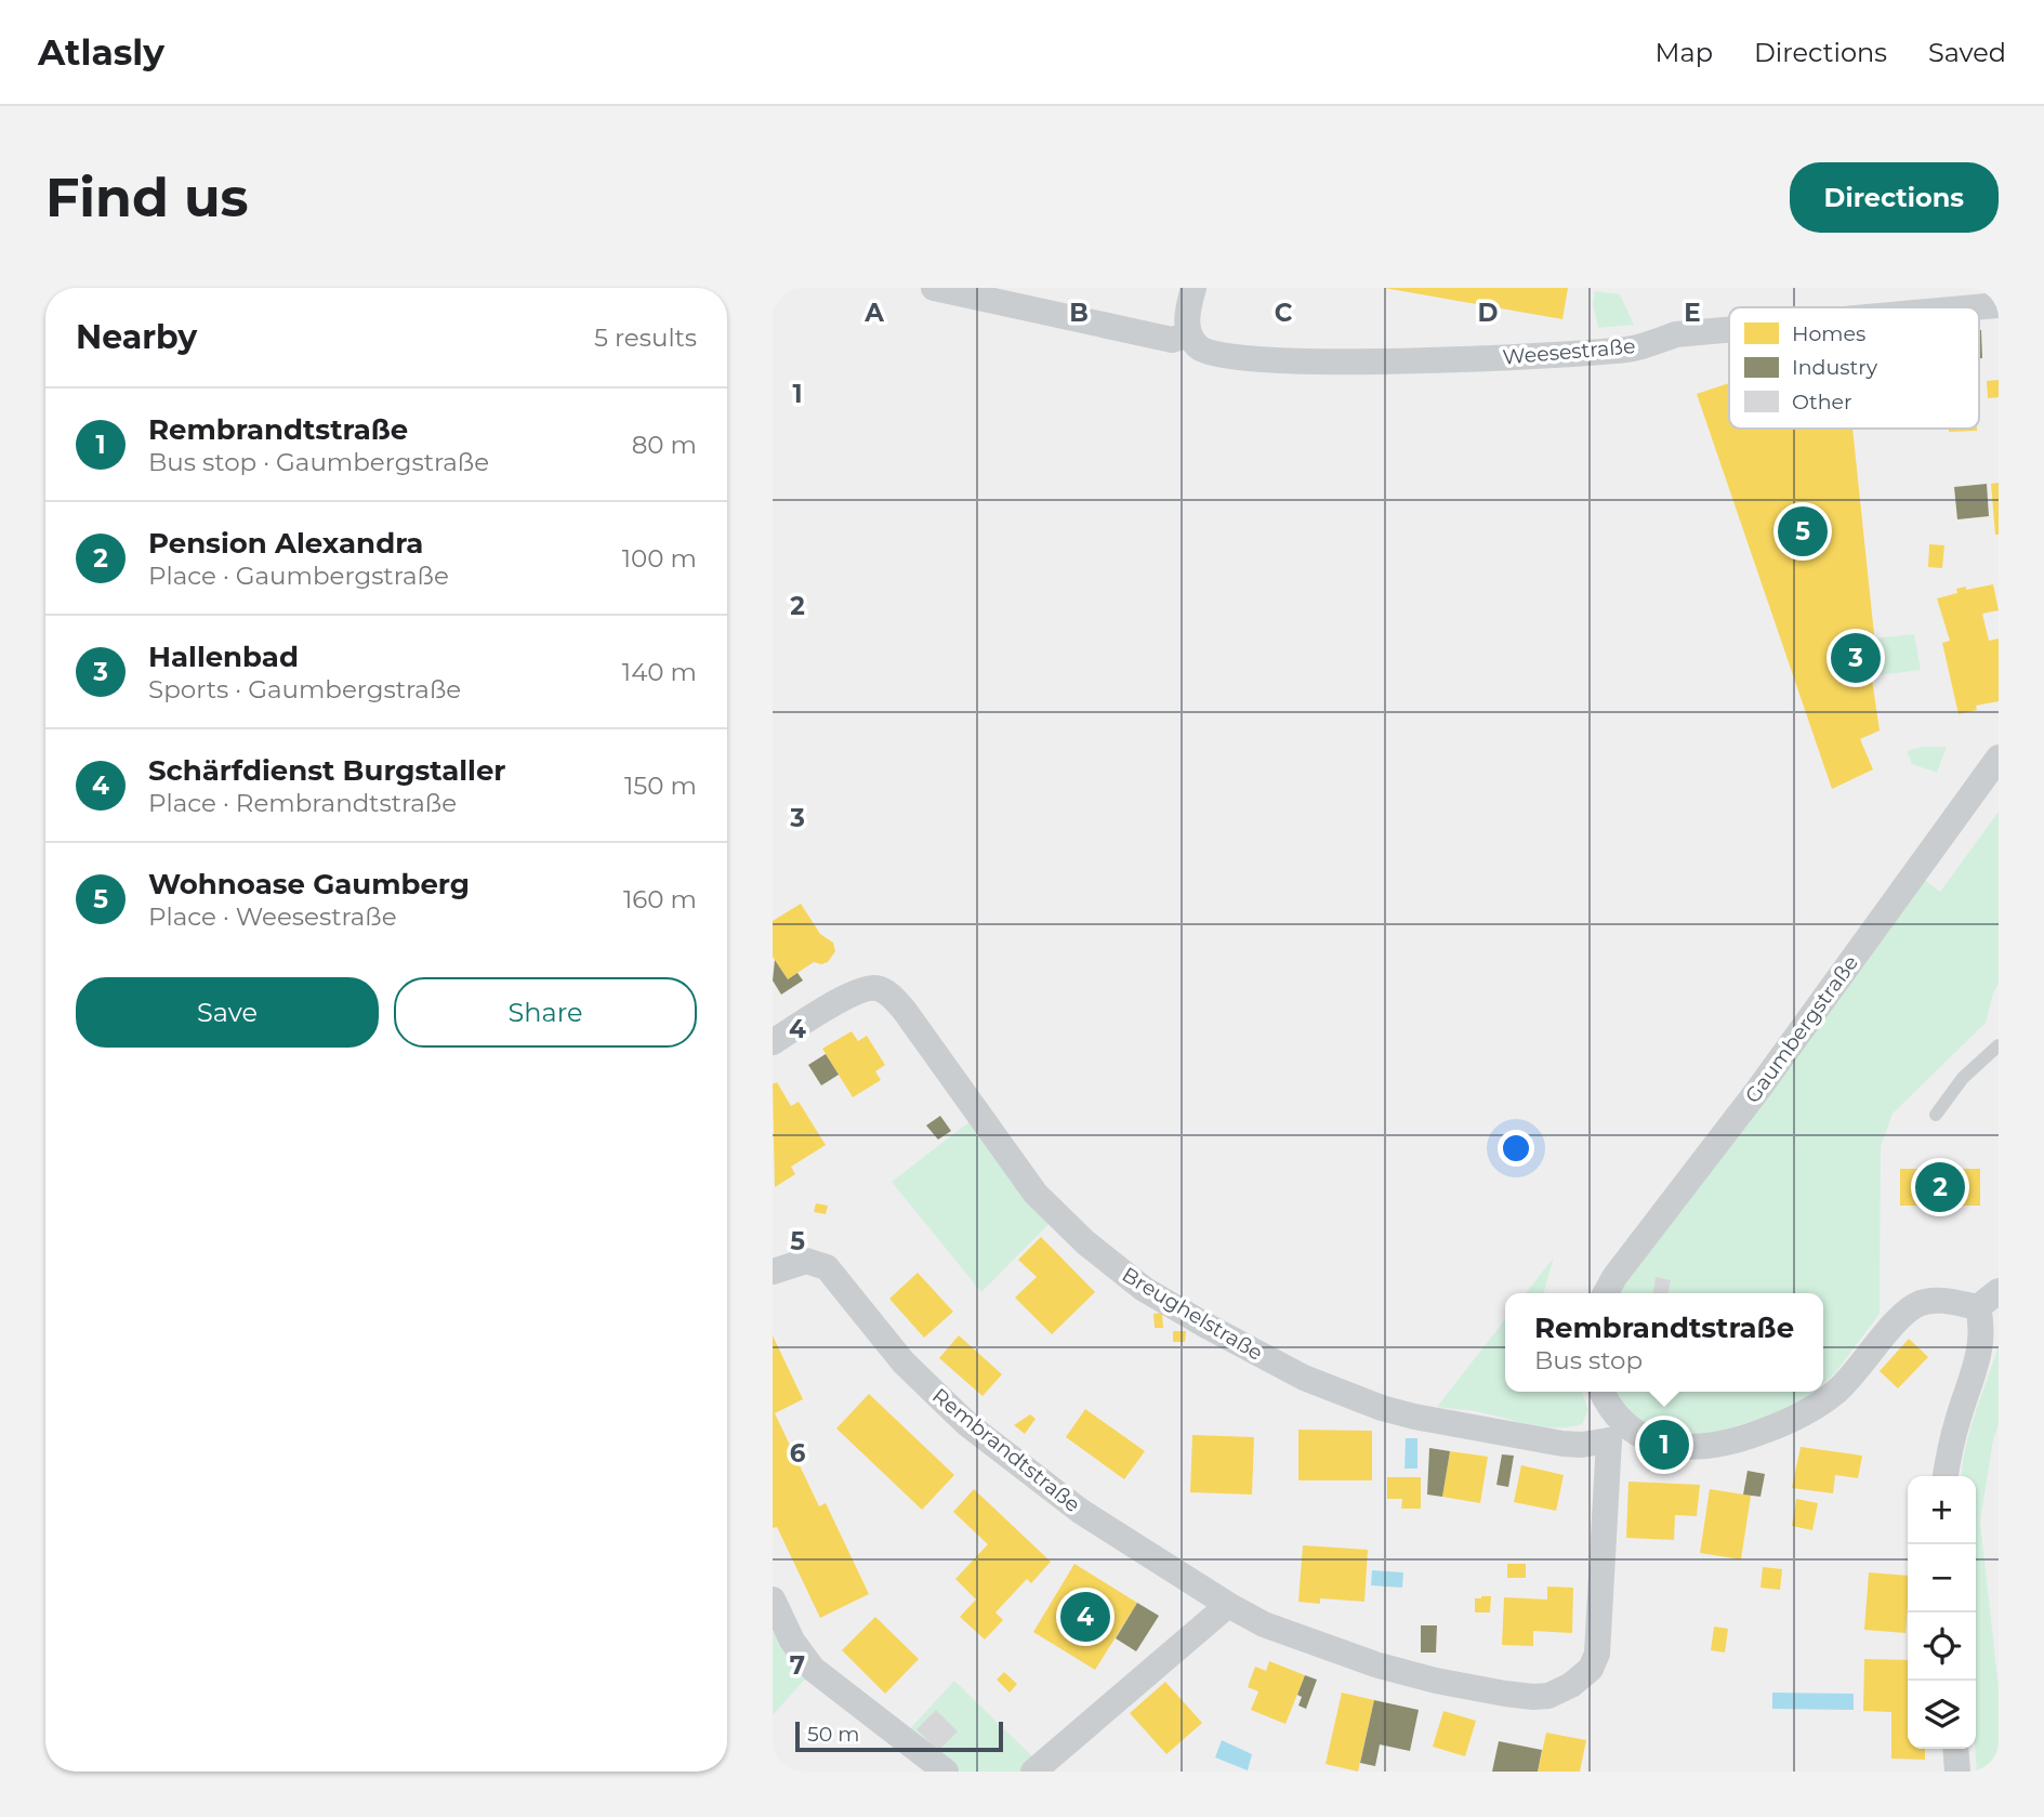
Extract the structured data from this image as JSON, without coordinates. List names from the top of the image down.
{
  "streets": {
    "street": [
      "Weesestraße",
      "Gaumbergstraße",
      "Breughelstraße",
      "Rembrandtstraße"
    ]
  },
  "crossings": [
    ["Breughelstraße", "Rembrandtstraße"]
  ],
  "legend": ["Homes", "Industry", "Other"],
  "scale_bar": "50 m",
  "page": {
    "header": "Atlasly",
    "nav": ["Map", "Directions", "Saved"],
    "buttons": [
      "Directions",
      ["Save", "Share"]
    ],
    "title": "Find us",
    "heading": ["Nearby", "5 results"],
    "list": [
      {
        "mark": "1",
        "name": "Rembrandtstraße",
        "note": "Bus stop · Gaumbergstraße",
        "value": "80 m"
      },
      {
        "mark": "2",
        "name": "Pension Alexandra",
        "note": "Place · Gaumbergstraße",
        "value": "100 m"
      },
      {
        "mark": "3",
        "name": "Hallenbad",
        "note": "Sports · Gaumbergstraße",
        "value": "140 m"
      },
      {
        "mark": "4",
        "name": "Schärfdienst Burgstaller",
        "note": "Place · Rembrandtstraße",
        "value": "150 m"
      },
      {
        "mark": "5",
        "name": "Wohnoase Gaumberg",
        "note": "Place · Weesestraße",
        "value": "160 m"
      }
    ],
    "pins": [
      "5",
      "3",
      "2",
      "1",
      "4"
    ],
    "popup": ["Rembrandtstraße", "Bus stop"],
    "map_buttons": ["+", "−"],
    "scale": "50 m"
  },
  "grid": {
    "columns": [
      "A",
      "B",
      "C",
      "D",
      "E"
    ],
    "rows": [
      "1",
      "2",
      "3",
      "4",
      "5",
      "6",
      "7"
    ]
  }
}
